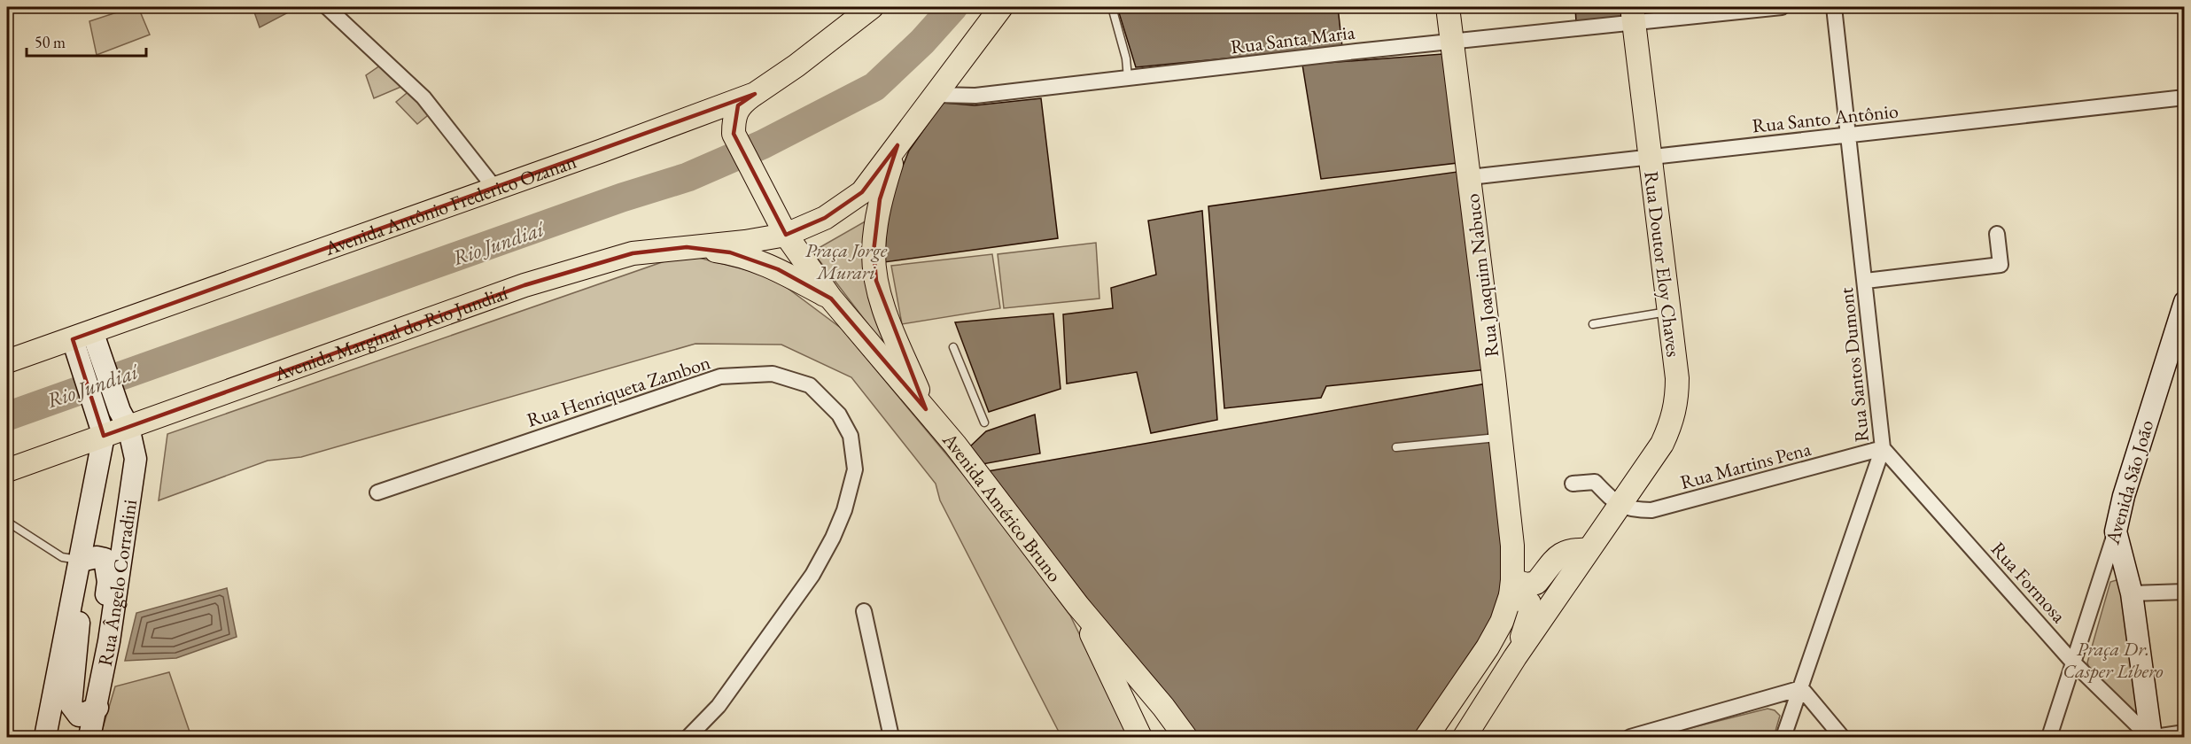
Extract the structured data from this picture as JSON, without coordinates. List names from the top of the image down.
{
  "streets": {
    "main road": [
      "Avenida Antônio Frederico Ozanan",
      "Rua Doutor Eloy Chaves",
      "Rua Joaquim Nabuco",
      "Avenida Marginal do Rio Jundiaí",
      "Avenida Américo Bruno"
    ],
    "street": [
      "Rua Santa Maria",
      "Rua Santo Antônio",
      "Rua Santos Dumont",
      "Rua Henriqueta Zambon",
      "Rua Martins Pena",
      "Avenida São João",
      "Rua Ângelo Corradini",
      "Rua Formosa"
    ]
  },
  "crossings": [
    ["Rua Santa Maria", "Rua Doutor Eloy Chaves"],
    ["Rua Santa Maria", "Rua Joaquim Nabuco"],
    ["Rua Santa Maria", "Avenida Marginal do Rio Jundiaí"],
    ["Rua Santo Antônio", "Rua Doutor Eloy Chaves"],
    ["Rua Santo Antônio", "Rua Joaquim Nabuco"],
    ["Rua Santo Antônio", "Rua Santos Dumont"],
    ["Avenida Antônio Frederico Ozanan", "Rua Ângelo Corradini"],
    ["Rua Doutor Eloy Chaves", "Rua Martins Pena"],
    ["Avenida Marginal do Rio Jundiaí", "Rua Ângelo Corradini"],
    ["Rua Santos Dumont", "Rua Martins Pena"],
    ["Rua Santos Dumont", "Rua Formosa"],
    ["Rua Martins Pena", "Rua Formosa"],
    ["Avenida São João", "Rua Formosa"]
  ],
  "water": ["Rio Jundiaí"],
  "parks": ["Praça Jorge Murari", "Praça Dr. Casper Líbero"],
  "scale_bar": "50 m"
}
